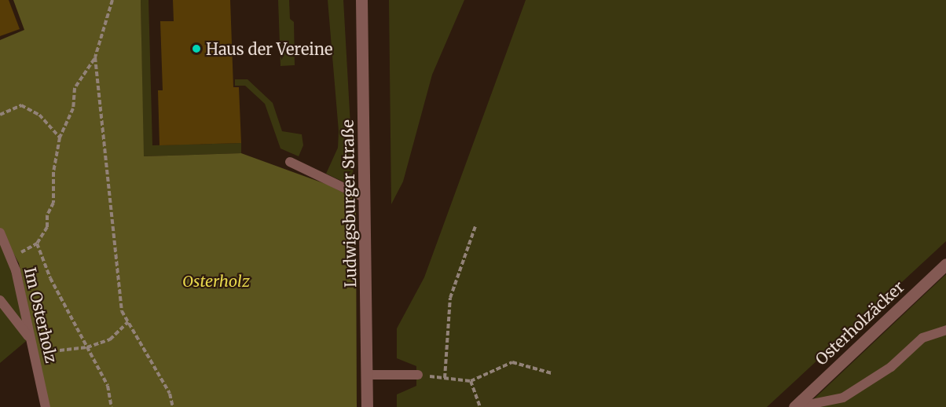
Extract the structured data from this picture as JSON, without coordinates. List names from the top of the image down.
{
  "streets": {
    "street": ["Ludwigsburger Straße", "Osterholzäcker"],
    "lane": ["Im Osterholz"]
  },
  "parks": ["Osterholz"],
  "places": ["Haus der Vereine"]
}
